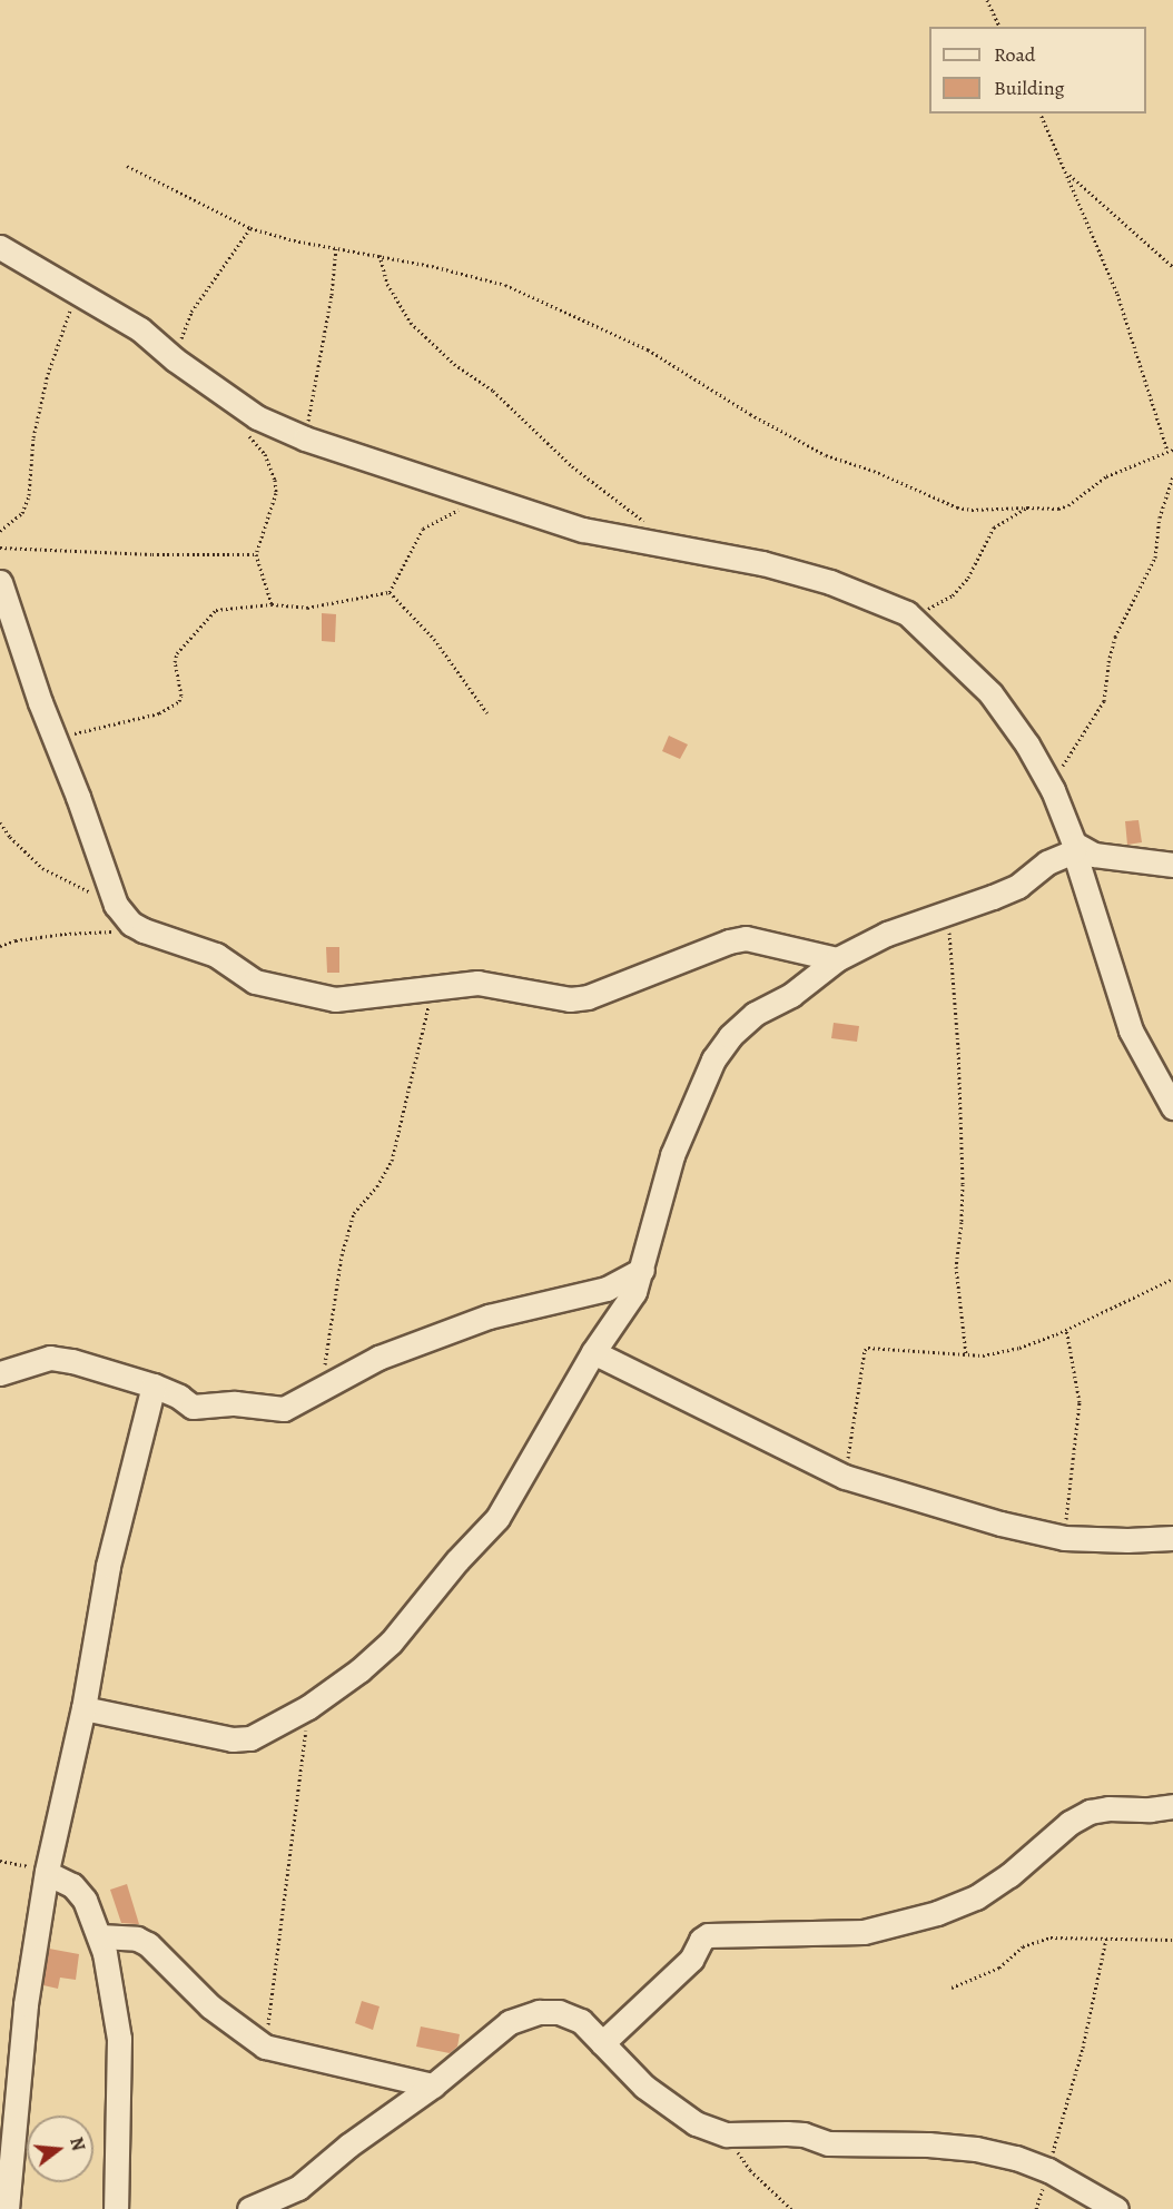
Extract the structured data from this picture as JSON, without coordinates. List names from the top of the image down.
{
  "legend": ["Road", "Building"],
  "north": "right"
}
